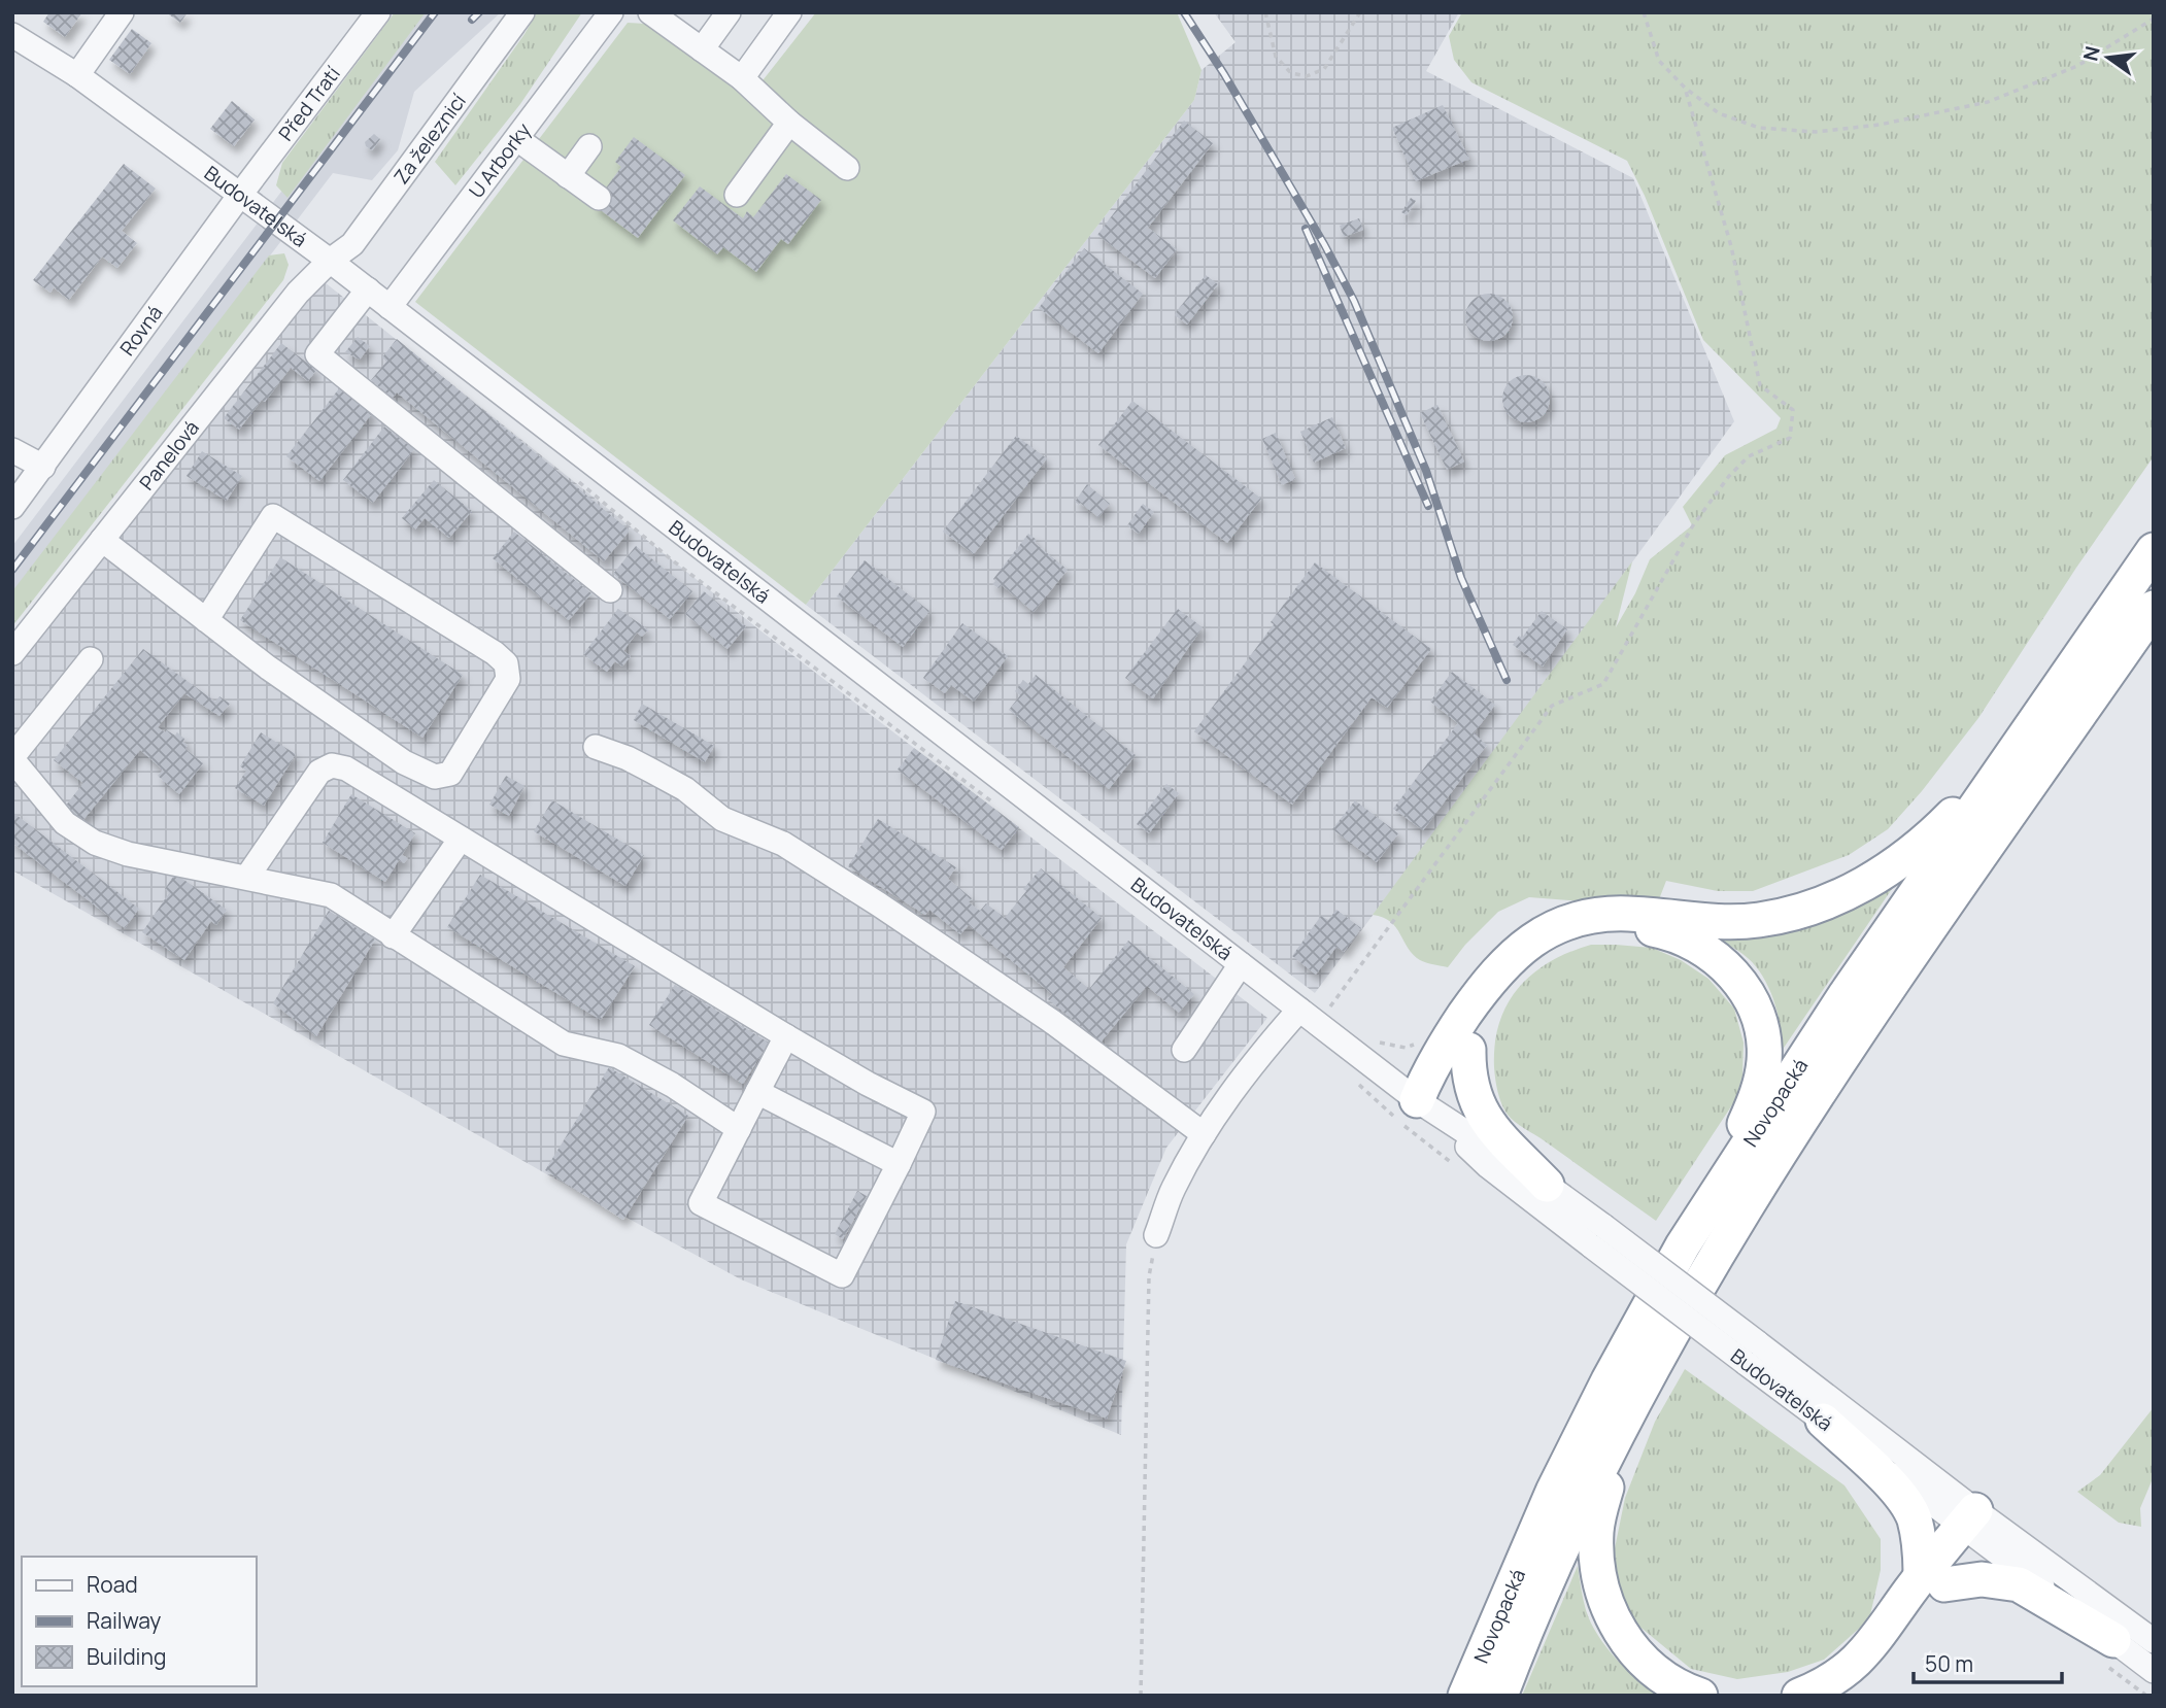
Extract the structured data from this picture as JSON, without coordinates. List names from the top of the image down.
{
  "streets": {
    "highway": ["Novopacká"],
    "street": [
      "Před Tratí",
      "Za železnicí",
      "U Arborky",
      "Budovatelská",
      "Rovná",
      "Panelová"
    ]
  },
  "crossings": [
    ["Před Tratí", "Budovatelská"],
    ["Před Tratí", "Rovná"],
    ["Za železnicí", "Budovatelská"],
    ["Za železnicí", "Panelová"],
    ["U Arborky", "Budovatelská"],
    ["Budovatelská", "Rovná"],
    ["Budovatelská", "Panelová"]
  ],
  "legend": ["Road", "Railway", "Building"],
  "scale_bar": "50 m",
  "north": "left"
}
